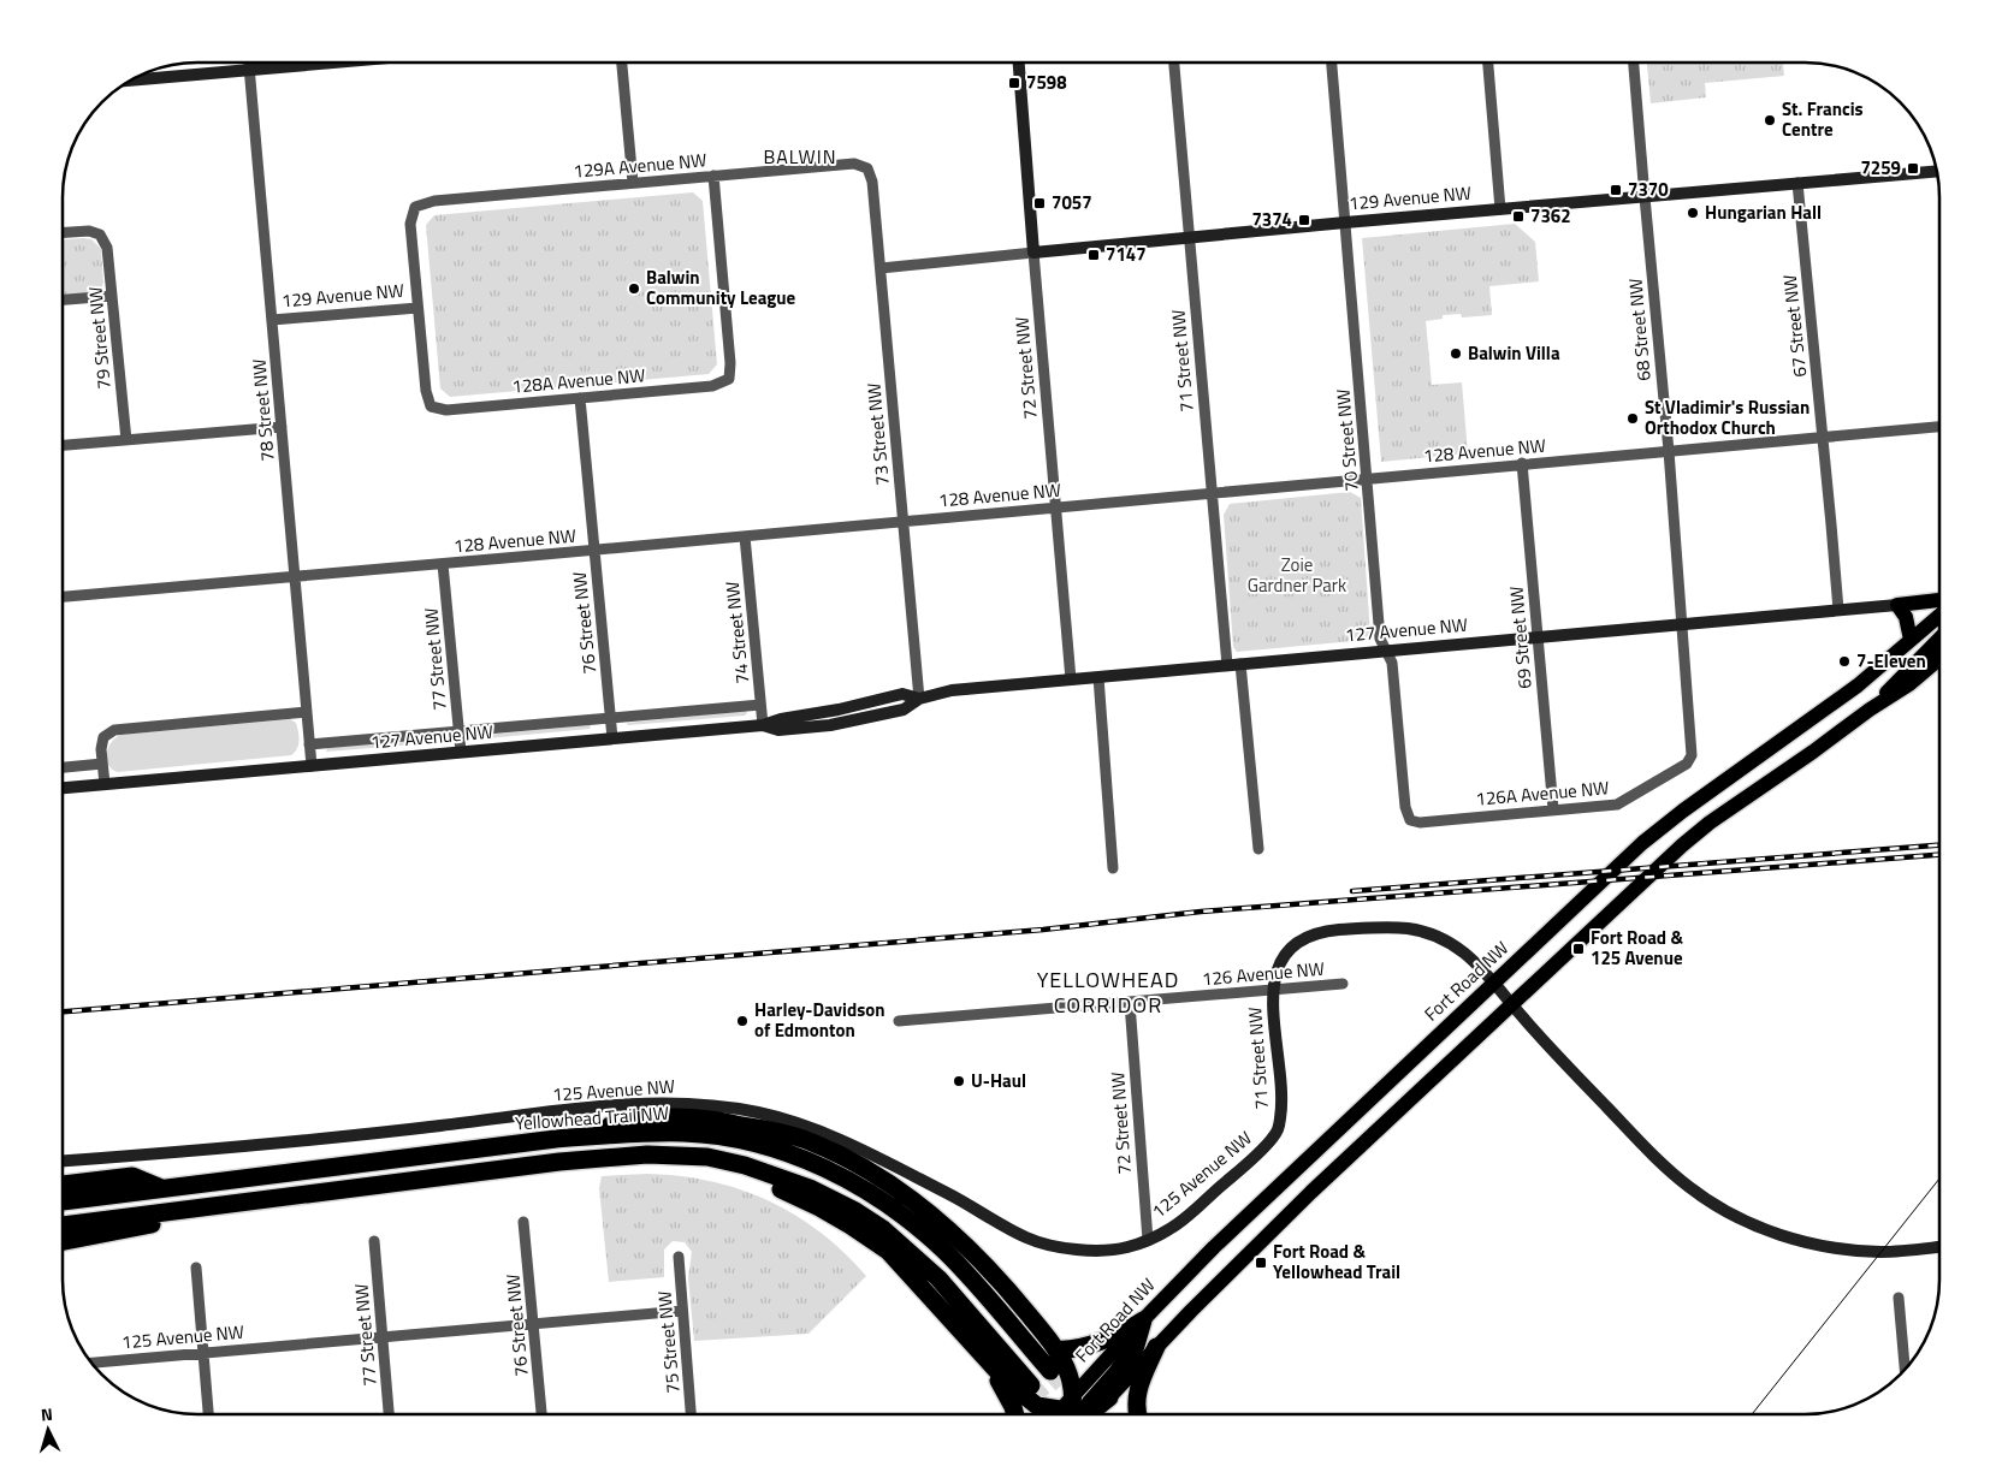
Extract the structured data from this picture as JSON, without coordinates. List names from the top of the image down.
{
  "streets": {
    "highway": ["Yellowhead Trail NW"],
    "main road": ["Fort Road NW"],
    "street": [
      "129A Avenue NW",
      "129 Avenue NW",
      "67 Street NW",
      "68 Street NW",
      "79 Street NW",
      "71 Street NW",
      "72 Street NW",
      "128A Avenue NW",
      "78 Street NW",
      "73 Street NW",
      "70 Street NW",
      "128 Avenue NW",
      "76 Street NW",
      "127 Avenue NW",
      "74 Street NW",
      "69 Street NW",
      "77 Street NW",
      "126A Avenue NW",
      "126 Avenue NW",
      "125 Avenue NW",
      "75 Street NW"
    ]
  },
  "crossings": [
    ["129A Avenue NW", "129 Avenue NW"],
    ["129A Avenue NW", "128A Avenue NW"],
    ["129A Avenue NW", "73 Street NW"],
    ["129 Avenue NW", "67 Street NW"],
    ["129 Avenue NW", "68 Street NW"],
    ["129 Avenue NW", "71 Street NW"],
    ["129 Avenue NW", "72 Street NW"],
    ["129 Avenue NW", "128A Avenue NW"],
    ["129 Avenue NW", "78 Street NW"],
    ["129 Avenue NW", "73 Street NW"],
    ["129 Avenue NW", "70 Street NW"],
    ["67 Street NW", "128 Avenue NW"],
    ["67 Street NW", "127 Avenue NW"],
    ["68 Street NW", "128 Avenue NW"],
    ["68 Street NW", "127 Avenue NW"],
    ["68 Street NW", "126A Avenue NW"],
    ["71 Street NW", "128 Avenue NW"],
    ["71 Street NW", "127 Avenue NW"],
    ["71 Street NW", "126 Avenue NW"],
    ["71 Street NW", "125 Avenue NW"],
    ["72 Street NW", "128 Avenue NW"],
    ["72 Street NW", "127 Avenue NW"],
    ["72 Street NW", "126 Avenue NW"],
    ["72 Street NW", "125 Avenue NW"],
    ["128A Avenue NW", "76 Street NW"],
    ["78 Street NW", "128 Avenue NW"],
    ["78 Street NW", "127 Avenue NW"],
    ["73 Street NW", "128 Avenue NW"],
    ["73 Street NW", "127 Avenue NW"],
    ["70 Street NW", "128 Avenue NW"],
    ["70 Street NW", "127 Avenue NW"],
    ["70 Street NW", "126A Avenue NW"],
    ["128 Avenue NW", "76 Street NW"],
    ["128 Avenue NW", "74 Street NW"],
    ["128 Avenue NW", "69 Street NW"],
    ["128 Avenue NW", "77 Street NW"],
    ["76 Street NW", "127 Avenue NW"],
    ["76 Street NW", "125 Avenue NW"],
    ["127 Avenue NW", "74 Street NW"],
    ["127 Avenue NW", "69 Street NW"],
    ["127 Avenue NW", "77 Street NW"],
    ["69 Street NW", "126A Avenue NW"],
    ["77 Street NW", "125 Avenue NW"],
    ["125 Avenue NW", "75 Street NW"]
  ],
  "districts": ["BALWIN", "YELLOWHEAD CORRIDOR"],
  "parks": ["Zoie Gardner Park"],
  "places": {
    "transit": [
      "7598",
      "7259",
      "7370",
      "7057",
      "7362",
      "7374",
      "7147",
      "Fort Road & 125 Avenue",
      "Fort Road & Yellowhead Trail"
    ],
    "other": [
      "St. Francis Centre",
      "Hungarian Hall",
      "Balwin Community League",
      "Balwin Villa",
      "St Vladimir's Russian Orthodox Church",
      "7-Eleven",
      "Harley-Davidson of Edmonton",
      "U-Haul"
    ]
  },
  "north": "top"
}
